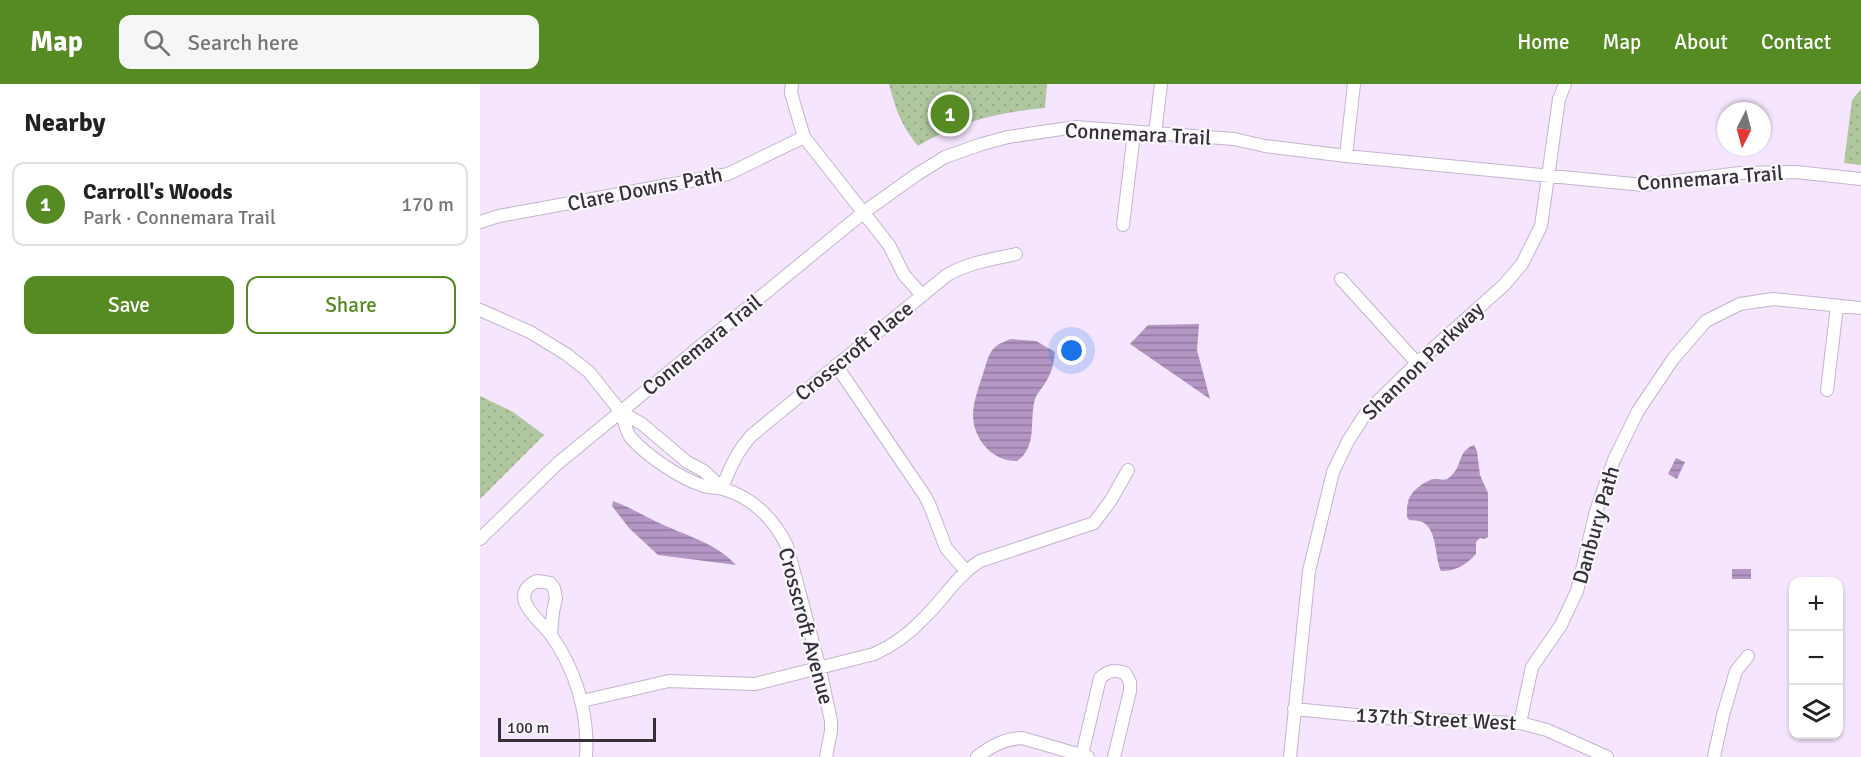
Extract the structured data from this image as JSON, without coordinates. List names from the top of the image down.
{
  "streets": {
    "street": [
      "Connemara Trail",
      "Clare Downs Path",
      "Crosscroft Place",
      "Shannon Parkway",
      "Danbury Path",
      "Crosscroft Avenue",
      "137th Street West"
    ]
  },
  "crossings": [
    ["Connemara Trail", "Shannon Parkway"],
    ["Connemara Trail", "Crosscroft Avenue"],
    ["Crosscroft Place", "Crosscroft Avenue"],
    ["Shannon Parkway", "137th Street West"],
    ["Danbury Path", "137th Street West"]
  ],
  "scale_bar": "100 m",
  "north": "bottom",
  "page": {
    "header": "Map",
    "search": "Search here",
    "nav": [
      "Home",
      "Map",
      "About",
      "Contact"
    ],
    "heading": "Nearby",
    "pins": "1",
    "list": [
      {
        "mark": "1",
        "name": "Carroll's Woods",
        "note": "Park · Connemara Trail",
        "value": "170 m"
      }
    ],
    "buttons": ["Save", "Share"],
    "map_buttons": ["+", "−"],
    "scale": "100 m"
  }
}
